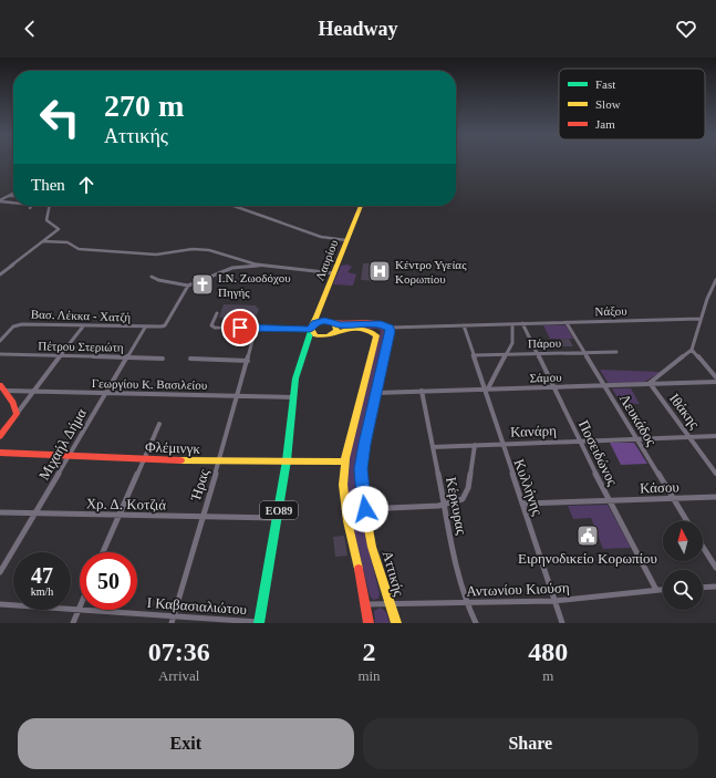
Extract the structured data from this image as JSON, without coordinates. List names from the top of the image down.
{
  "streets": {
    "main road": [
      "Λαυρίου",
      "Φλέμινγκ",
      "ΕΟ89",
      "Αττικής"
    ],
    "street": [
      "Νάξου",
      "Βασ. Λέκκα - Χατζή",
      "Πάρου",
      "Πέτρου Στεριώτη",
      "Σάμου",
      "Γεωργίου Κ. Βασιλείου",
      "Ιθάκης",
      "Λευκάδος",
      "Κανάρη",
      "Μιχαήλ Δήμα",
      "Ποσειδώνος",
      "Ήρας",
      "Κυλλήνης",
      "Κάσου",
      "Χρ. Δ. Κοτζιά",
      "Κέρκυρας",
      "Αντωνίου Κιούση",
      "Ι Καβασιαλιώτου"
    ]
  },
  "crossings": [
    ["Λαυρίου", "ΕΟ89"],
    ["Νάξου", "Λευκάδος"],
    ["Νάξου", "Ποσειδώνος"],
    ["Νάξου", "Κυλλήνης"],
    ["Νάξου", "Αττικής"],
    ["Βασ. Λέκκα - Χατζή", "Μιχαήλ Δήμα"],
    ["Πάρου", "Λευκάδος"],
    ["Πάρου", "Ποσειδώνος"],
    ["Πάρου", "Κυλλήνης"],
    ["Πέτρου Στεριώτη", "Μιχαήλ Δήμα"],
    ["Σάμου", "Ιθάκης"],
    ["Σάμου", "Λευκάδος"],
    ["Σάμου", "Ποσειδώνος"],
    ["Σάμου", "Κυλλήνης"],
    ["Σάμου", "Κέρκυρας"],
    ["Σάμου", "Αττικής"],
    ["Γεωργίου Κ. Βασιλείου", "Μιχαήλ Δήμα"],
    ["Γεωργίου Κ. Βασιλείου", "Ήρας"],
    ["Γεωργίου Κ. Βασιλείου", "ΕΟ89"],
    ["Ιθάκης", "Κανάρη"],
    ["Λευκάδος", "Κανάρη"],
    ["Λευκάδος", "Κάσου"],
    ["Κανάρη", "Ποσειδώνος"],
    ["Κανάρη", "Κυλλήνης"],
    ["Κανάρη", "Κέρκυρας"],
    ["Μιχαήλ Δήμα", "Φλέμινγκ"],
    ["Μιχαήλ Δήμα", "Χρ. Δ. Κοτζιά"],
    ["Φλέμινγκ", "Ήρας"],
    ["Φλέμινγκ", "ΕΟ89"],
    ["Ποσειδώνος", "Κάσου"],
    ["Ποσειδώνος", "Αντωνίου Κιούση"],
    ["Ήρας", "Χρ. Δ. Κοτζιά"],
    ["Ήρας", "Ι Καβασιαλιώτου"],
    ["Κυλλήνης", "Κάσου"],
    ["Κυλλήνης", "Αντωνίου Κιούση"],
    ["Χρ. Δ. Κοτζιά", "ΕΟ89"],
    ["Κέρκυρας", "Αντωνίου Κιούση"],
    ["ΕΟ89", "Ι Καβασιαλιώτου"],
    ["Αττικής", "Αντωνίου Κιούση"]
  ],
  "places": {
    "hospital": ["Κέντρο Υγείας Κορωπίου"],
    "church": ["Ι.Ν. Ζωοδόχου Πηγής"],
    "public building": ["Ειρηνοδικείο Κορωπίου"]
  },
  "legend": ["Fast", "Slow", "Jam"],
  "north": "top",
  "page": {
    "header": "Headway",
    "turn": ["270 m", "Αττικής"],
    "then": "Then",
    "speed": "47 km/h",
    "limit": "50",
    "eta": [
      "07:36",
      "Arrival",
      "2",
      "min",
      "480",
      "m"
    ],
    "buttons": ["Exit", "Share"]
  }
}
